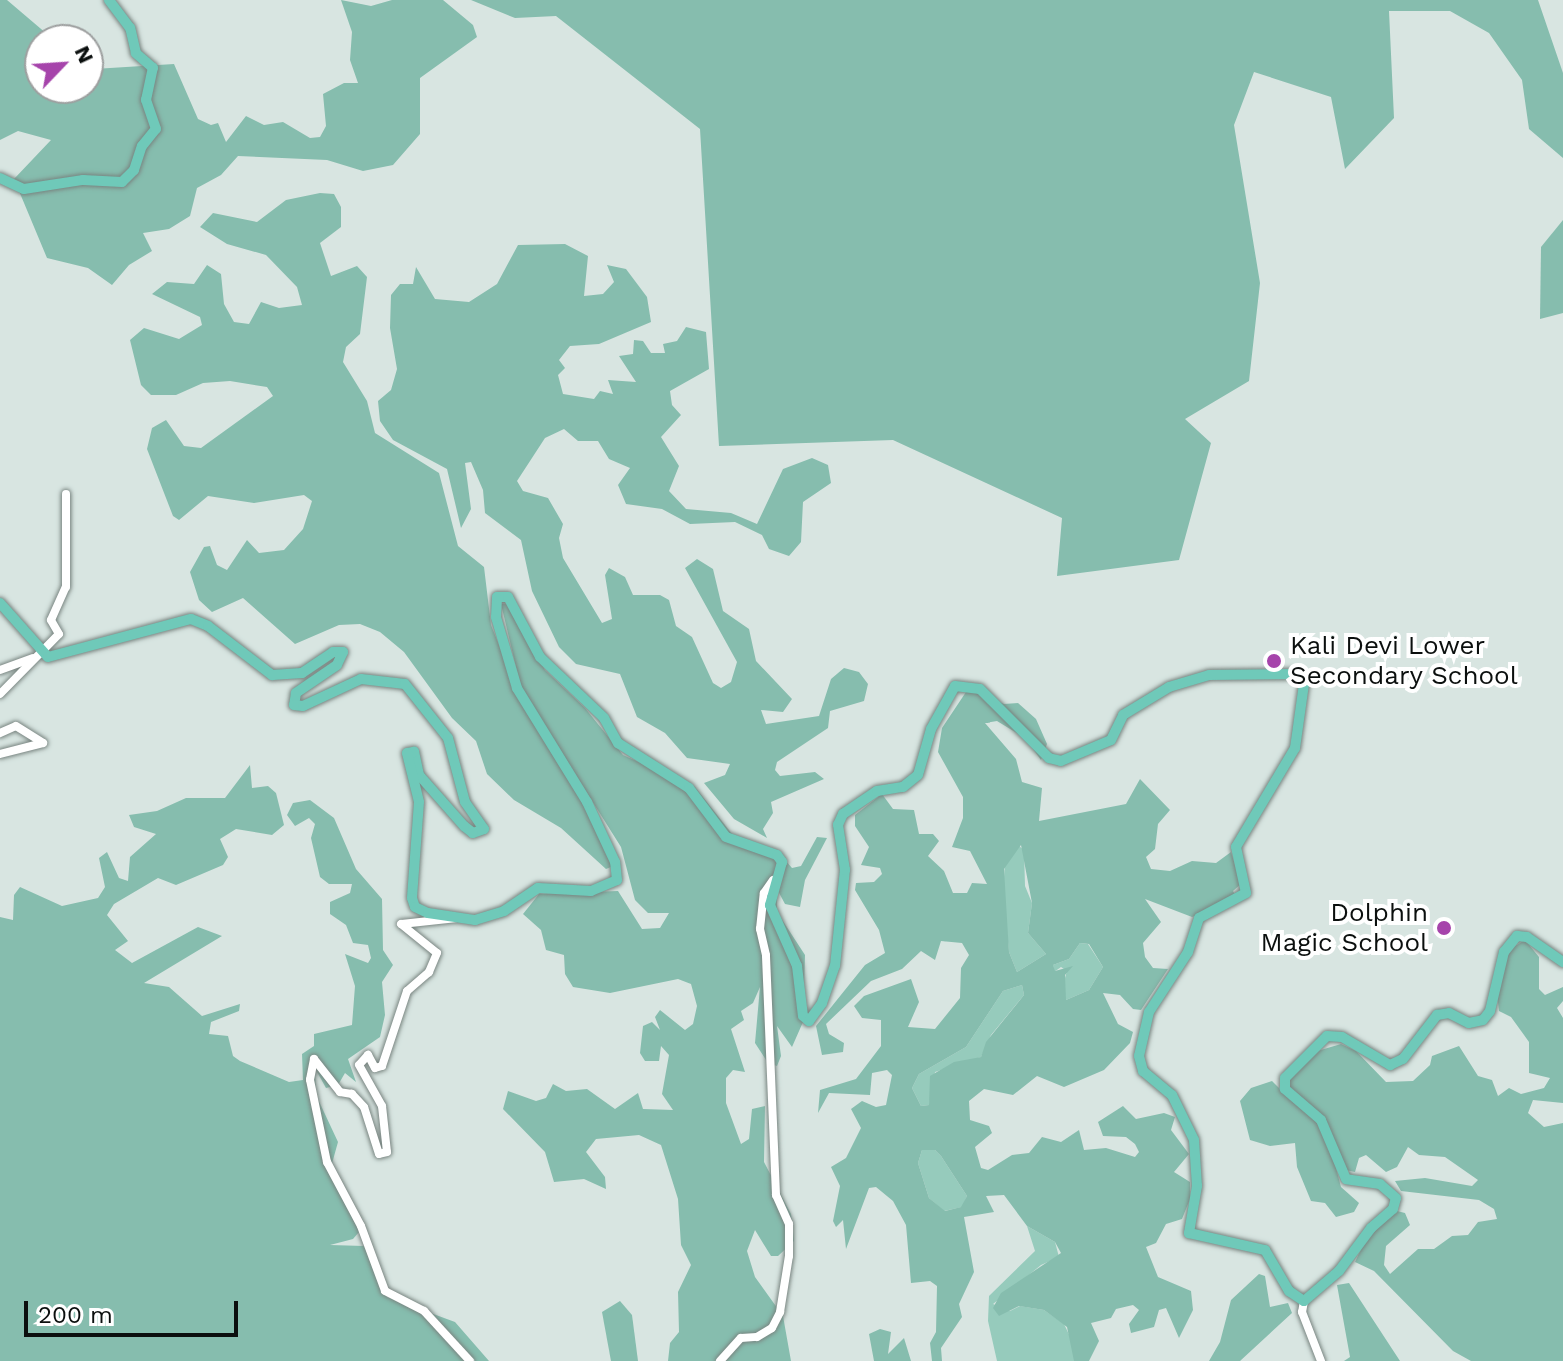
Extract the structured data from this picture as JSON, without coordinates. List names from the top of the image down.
{
  "places": ["Kali Devi Lower Secondary School", "Dolphin Magic School"],
  "scale_bar": "200 m",
  "north": "top right"
}
